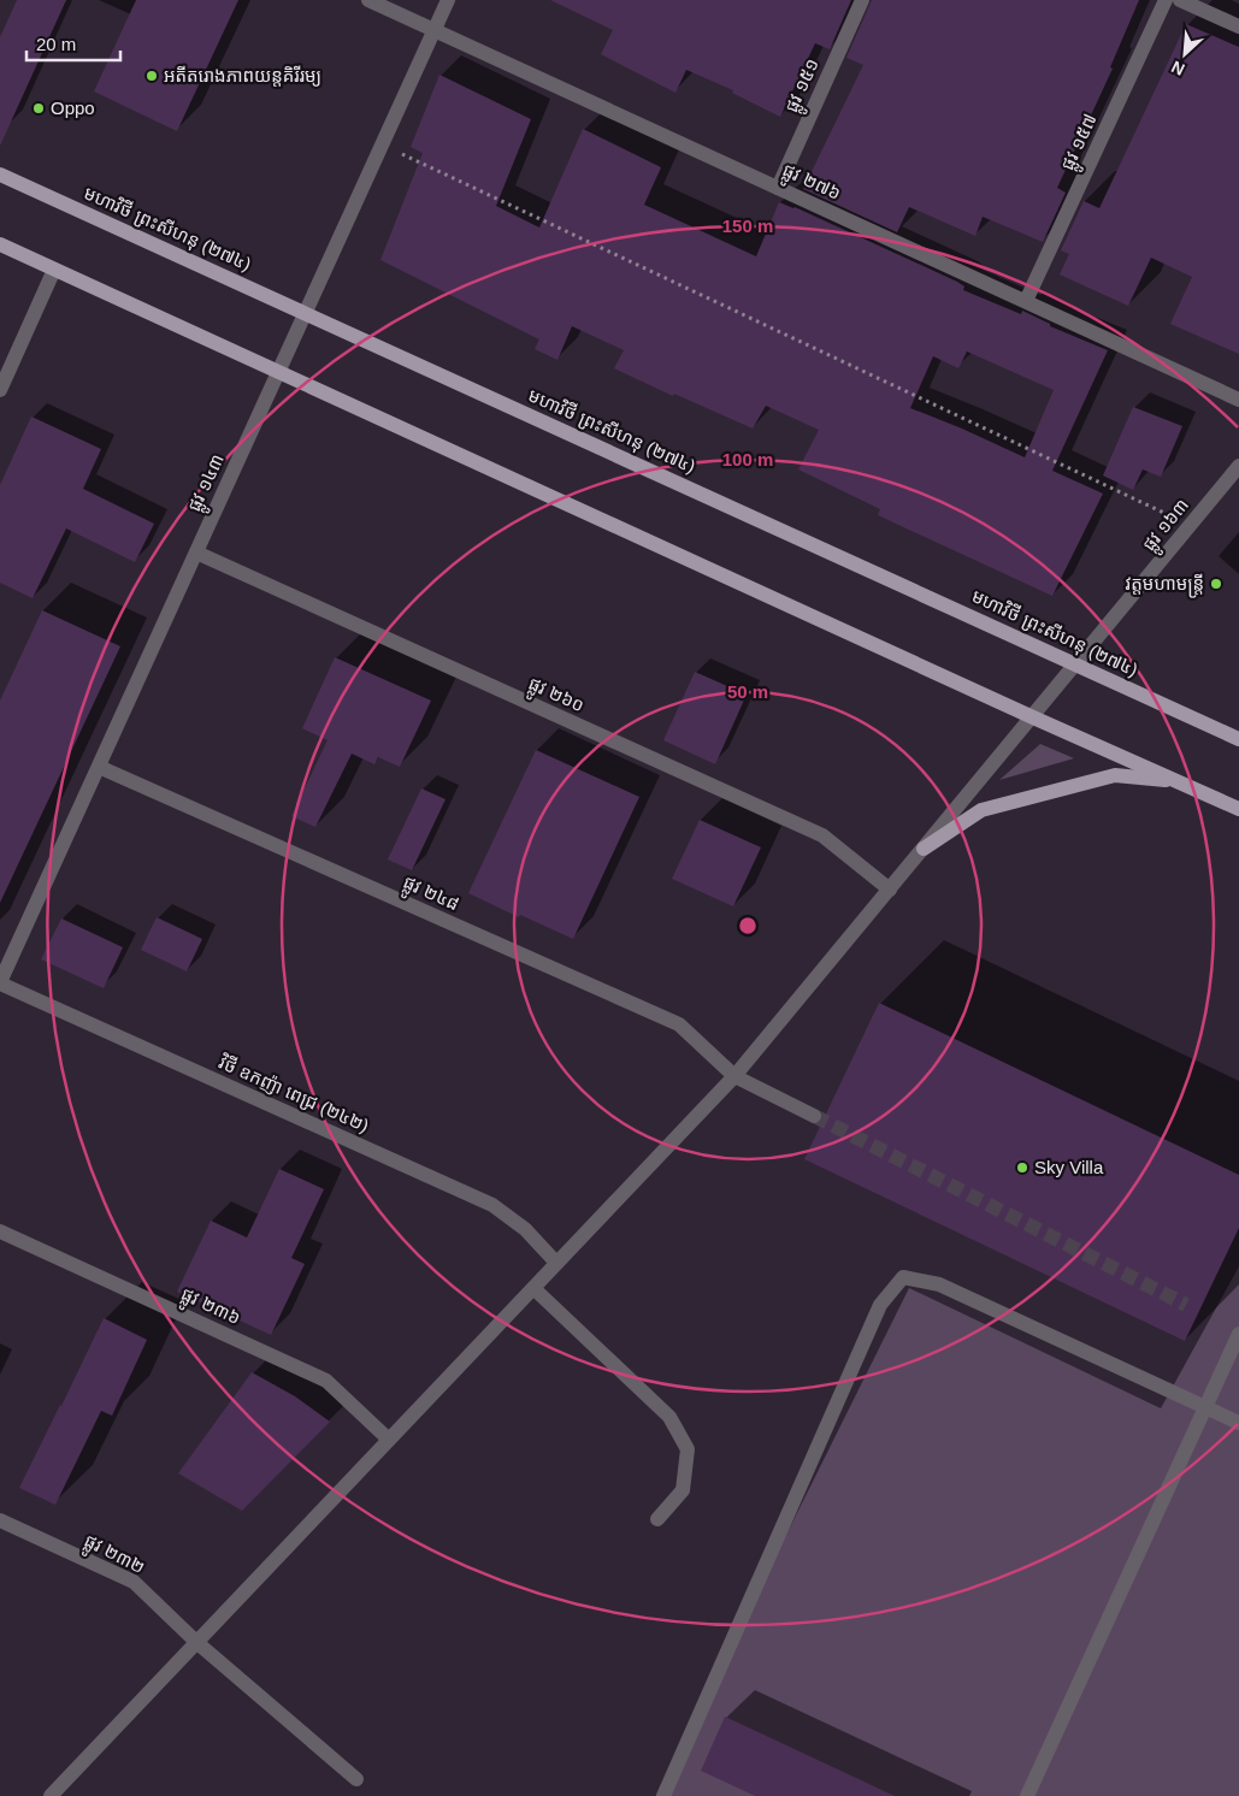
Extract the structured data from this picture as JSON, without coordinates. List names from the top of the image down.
{
  "streets": {
    "main road": ["មហាវិថី ព្រះសីហនុ (២៧៤)"],
    "street": [
      "ផ្លូវ ១៥១",
      "ផ្លូវ ១៥៧",
      "ផ្លូវ ២៧៦",
      "ផ្លូវ ១៤៣",
      "ផ្លូវ ១៦៣",
      "ផ្លូវ ២៦០",
      "ផ្លូវ ២៤៨",
      "វិថី ឧកញ៉ា ពេជ្រ (២៤២)",
      "ផ្លូវ ២៣៦",
      "ផ្លូវ ២៣២"
    ]
  },
  "crossings": [
    ["ផ្លូវ ១៥១", "ផ្លូវ ២៧៦"],
    ["ផ្លូវ ១៥៧", "ផ្លូវ ២៧៦"],
    ["ផ្លូវ ២៧៦", "ផ្លូវ ១៤៣"],
    ["មហាវិថី ព្រះសីហនុ (២៧៤)", "ផ្លូវ ១៤៣"],
    ["មហាវិថី ព្រះសីហនុ (២៧៤)", "ផ្លូវ ១៦៣"],
    ["ផ្លូវ ១៤៣", "ផ្លូវ ២៦០"],
    ["ផ្លូវ ១៤៣", "ផ្លូវ ២៤៨"],
    ["ផ្លូវ ១៤៣", "វិថី ឧកញ៉ា ពេជ្រ (២៤២)"],
    ["ផ្លូវ ១៦៣", "ផ្លូវ ២៦០"],
    ["ផ្លូវ ១៦៣", "ផ្លូវ ២៤៨"],
    ["ផ្លូវ ១៦៣", "វិថី ឧកញ៉ា ពេជ្រ (២៤២)"],
    ["ផ្លូវ ១៦៣", "ផ្លូវ ២៣៦"],
    ["ផ្លូវ ១៦៣", "ផ្លូវ ២៣២"]
  ],
  "places": [
    "អតីតរោងភាពយន្តគិរីរម្យ",
    "Oppo",
    "វត្តមហាមន្រ្តី",
    "Sky Villa"
  ],
  "scale_bar": "20 m",
  "north": "bottom left",
  "rings": ["150 m", "100 m", "50 m"]
}
